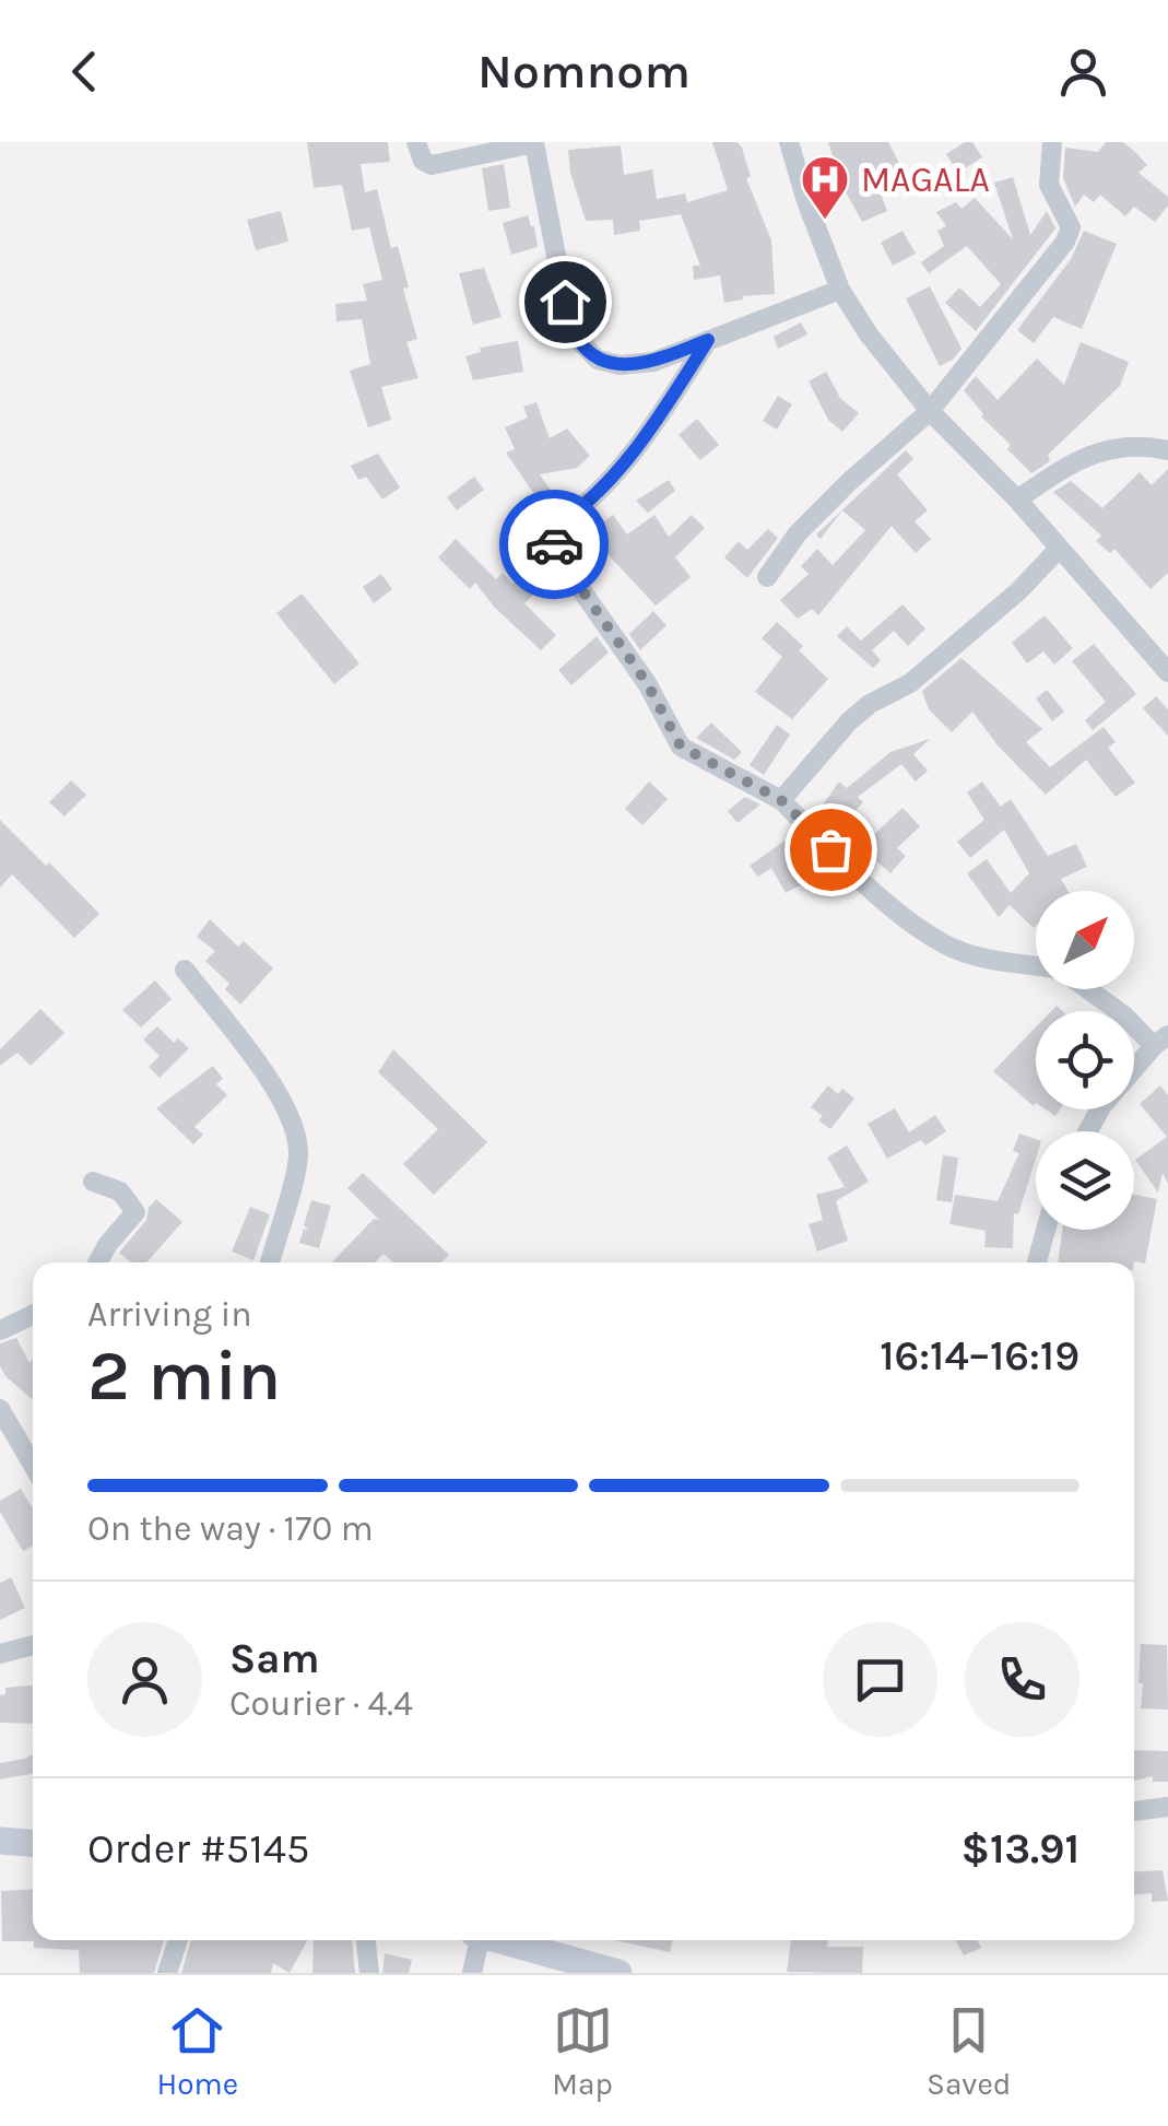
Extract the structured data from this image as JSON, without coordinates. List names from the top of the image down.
{
  "places": {
    "hospital": ["MAGALA"]
  },
  "north": "top right",
  "page": {
    "header": "Nomnom",
    "heading": ["2 min", "Arriving in", "16:14–16:19"],
    "panel": [
      "Sam",
      "Courier · 4.4",
      "Order #5145",
      "$13.91"
    ],
    "bar": "On the way · 170 m",
    "tabs": ["Home", "Map", "Saved"]
  }
}
